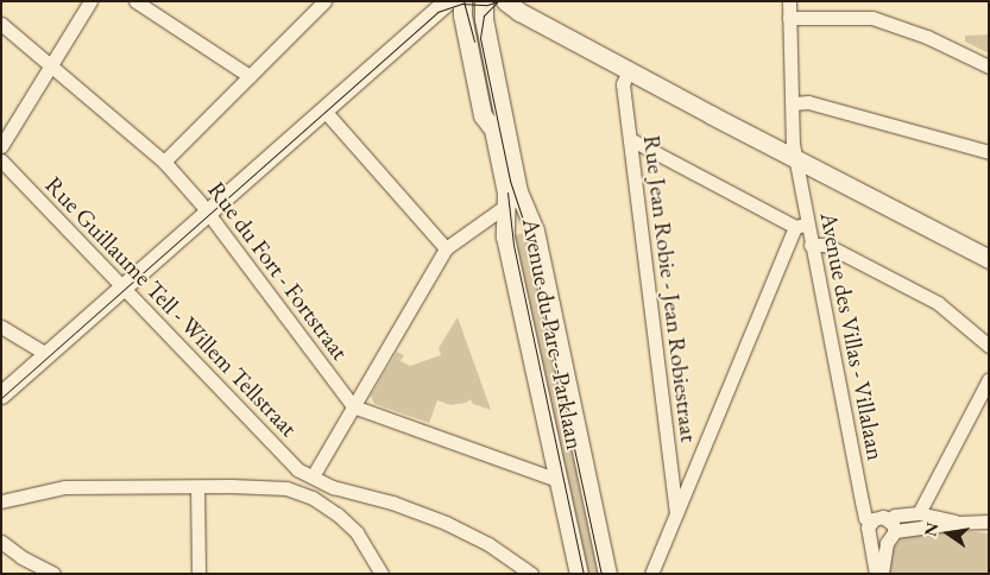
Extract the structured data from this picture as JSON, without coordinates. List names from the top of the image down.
{
  "streets": {
    "street": [
      "Rue du Fort - Fortstraat",
      "Rue Jean Robie - Jean Robiestraat",
      "Rue Guillaume Tell - Willem Tellstraat",
      "Avenue du Parc - Parklaan",
      "Avenue des Villas - Villalaan"
    ]
  },
  "north": "left"
}
